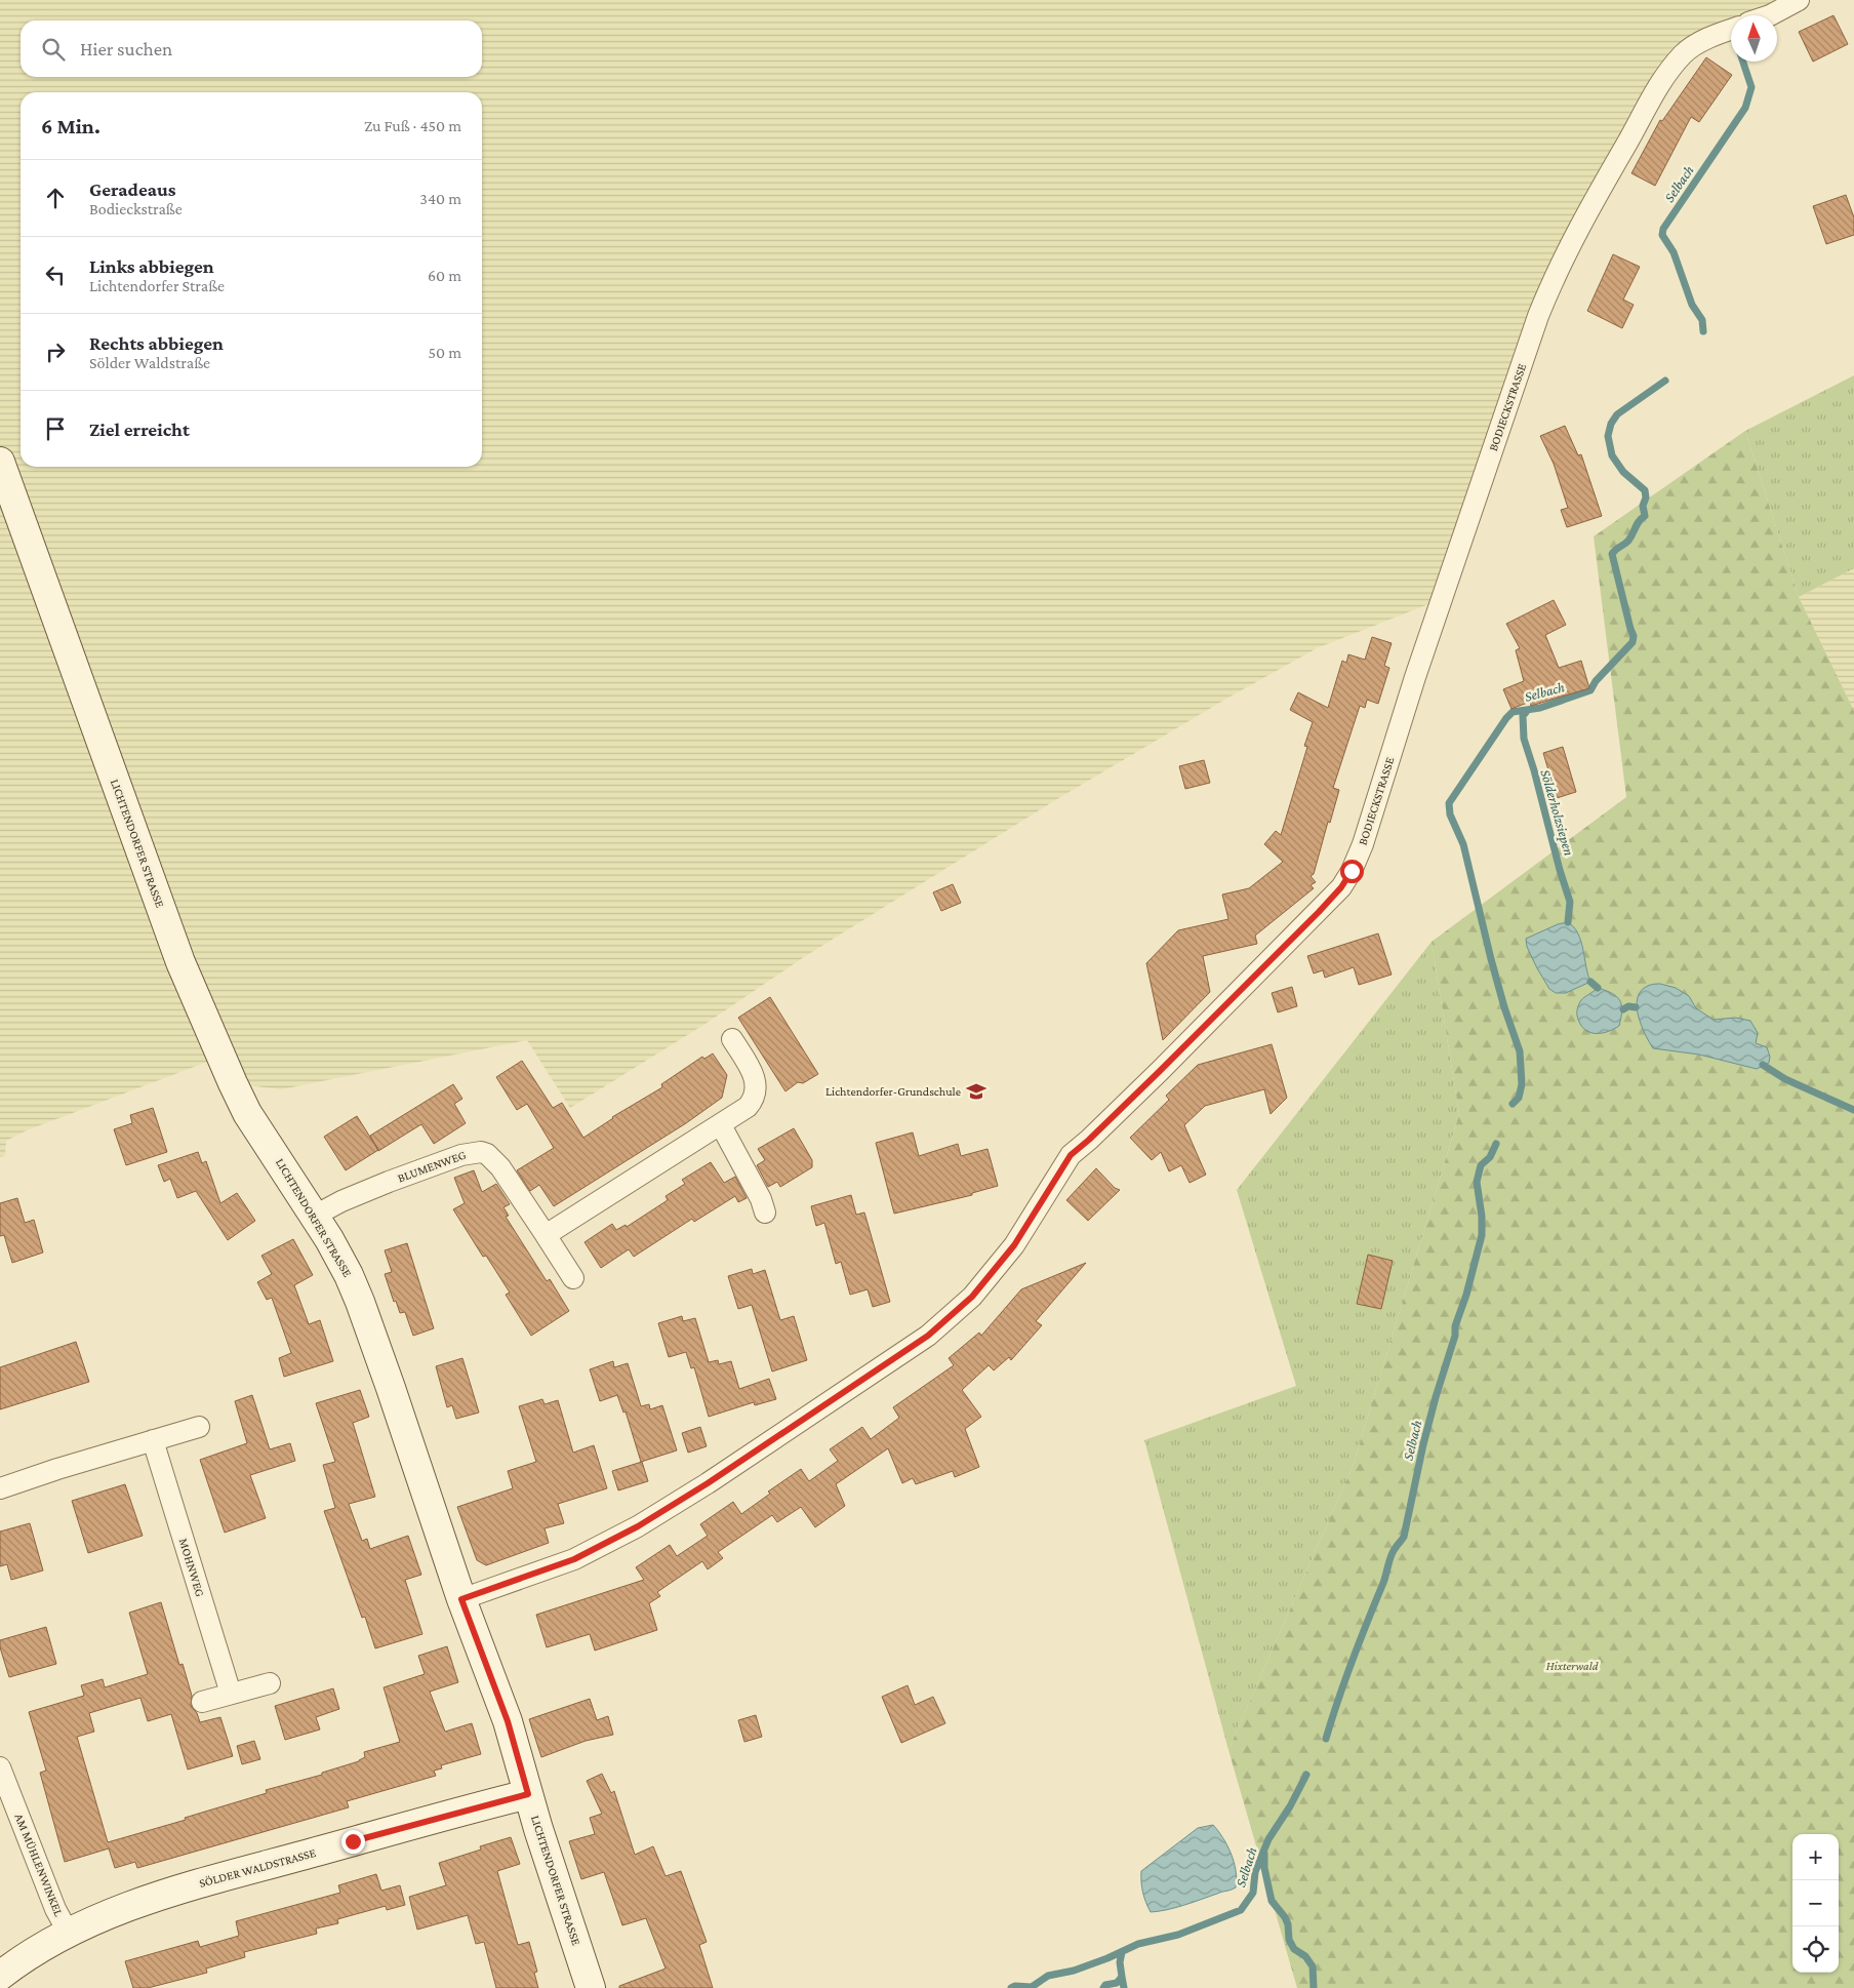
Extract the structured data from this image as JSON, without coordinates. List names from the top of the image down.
{
  "streets": {
    "main road": ["LICHTENDORFER STRASSE", "SÖLDER WALDSTRASSE"],
    "street": [
      "BODIECKSTRASSE",
      "BLUMENWEG",
      "MOHNWEG",
      "AM MÜHLENWINKEL"
    ]
  },
  "crossings": [
    ["BODIECKSTRASSE", "LICHTENDORFER STRASSE"],
    ["LICHTENDORFER STRASSE", "BLUMENWEG"],
    ["LICHTENDORFER STRASSE", "SÖLDER WALDSTRASSE"],
    ["AM MÜHLENWINKEL", "SÖLDER WALDSTRASSE"]
  ],
  "water": ["Selbach", "Sölderholzsiepen"],
  "parks": ["Hixterwald"],
  "places": {
    "school or university": ["Lichtendorfer-Grundschule"]
  },
  "north": "top",
  "page": {
    "search": "Hier suchen",
    "heading": ["6 Min.", "Zu Fuß · 450 m"],
    "list": [
      ["Geradeaus", "Bodieckstraße", "340 m"],
      ["Links abbiegen", "Lichtendorfer Straße", "60 m"],
      ["Rechts abbiegen", "Sölder Waldstraße", "50 m"],
      "Ziel erreicht"
    ],
    "map_buttons": ["+", "−"]
  }
}
